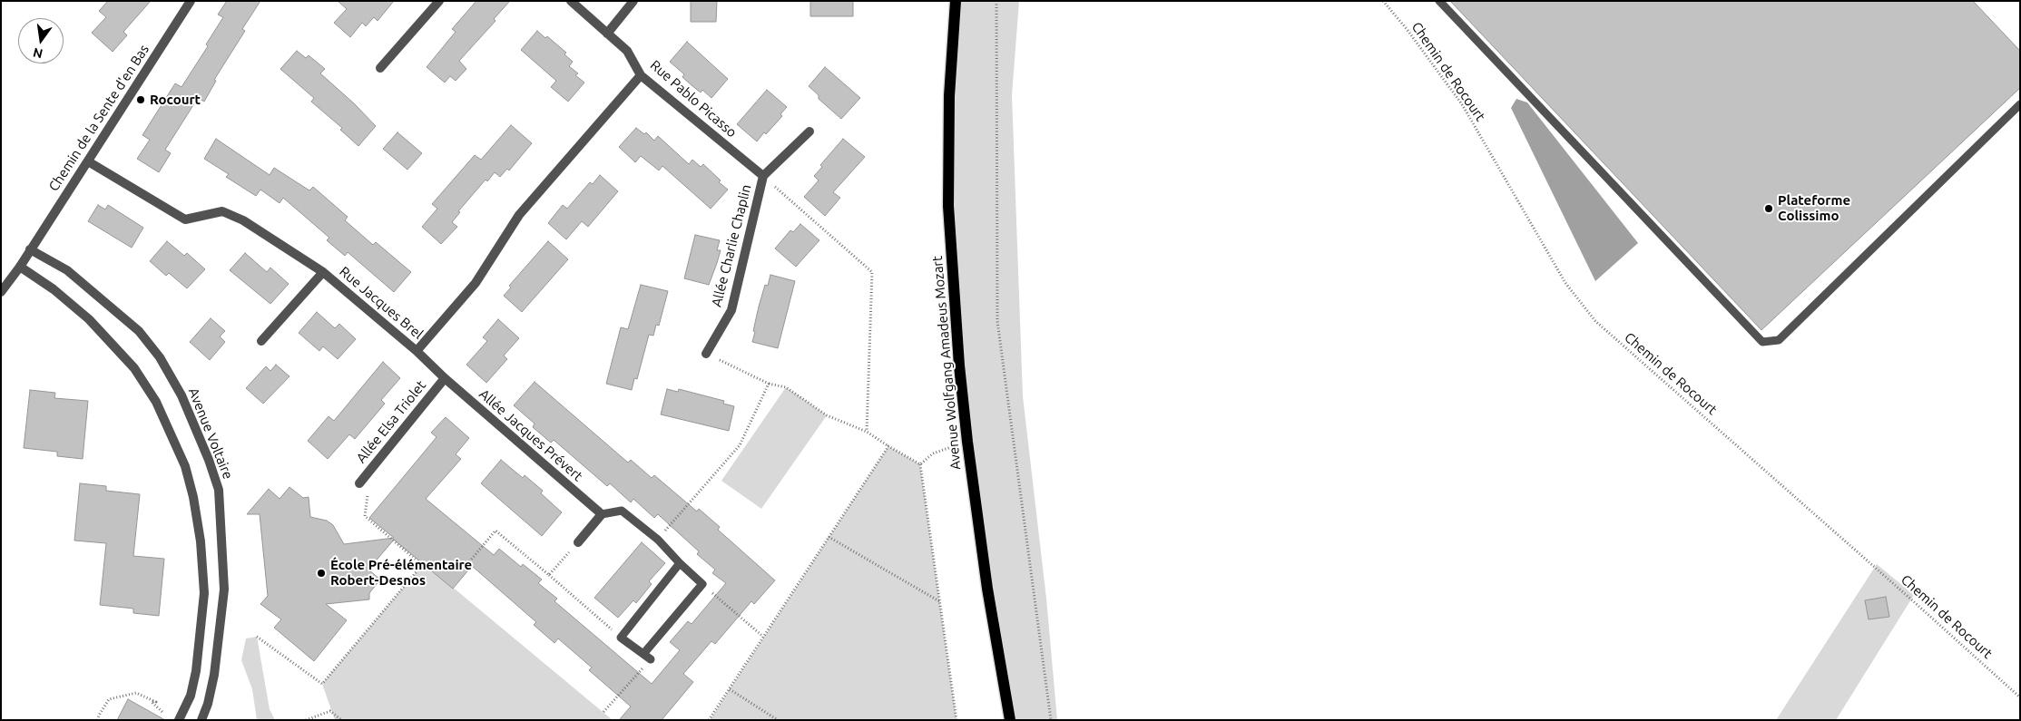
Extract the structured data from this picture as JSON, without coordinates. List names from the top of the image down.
{
  "streets": {
    "main road": ["Avenue Wolfgang Amadeus Mozart"],
    "street": [
      "Rue Pablo Picasso",
      "Chemin de la Sente d'en Bas",
      "Allée Charlie Chaplin",
      "Rue Jacques Brel",
      "Allée Elsa Triolet",
      "Avenue Voltaire",
      "Allée Jacques Prévert"
    ],
    "path": ["Chemin de Rocourt"]
  },
  "crossings": [
    ["Rue Pablo Picasso", "Allée Charlie Chaplin"],
    ["Rue Pablo Picasso", "Rue Jacques Brel"],
    ["Chemin de la Sente d'en Bas", "Rue Jacques Brel"],
    ["Chemin de la Sente d'en Bas", "Avenue Voltaire"],
    ["Rue Jacques Brel", "Allée Jacques Prévert"],
    ["Allée Elsa Triolet", "Allée Jacques Prévert"]
  ],
  "places": ["Rocourt", "Plateforme Colissimo", "École Pré-élémentaire Robert-Desnos"],
  "north": "bottom"
}
